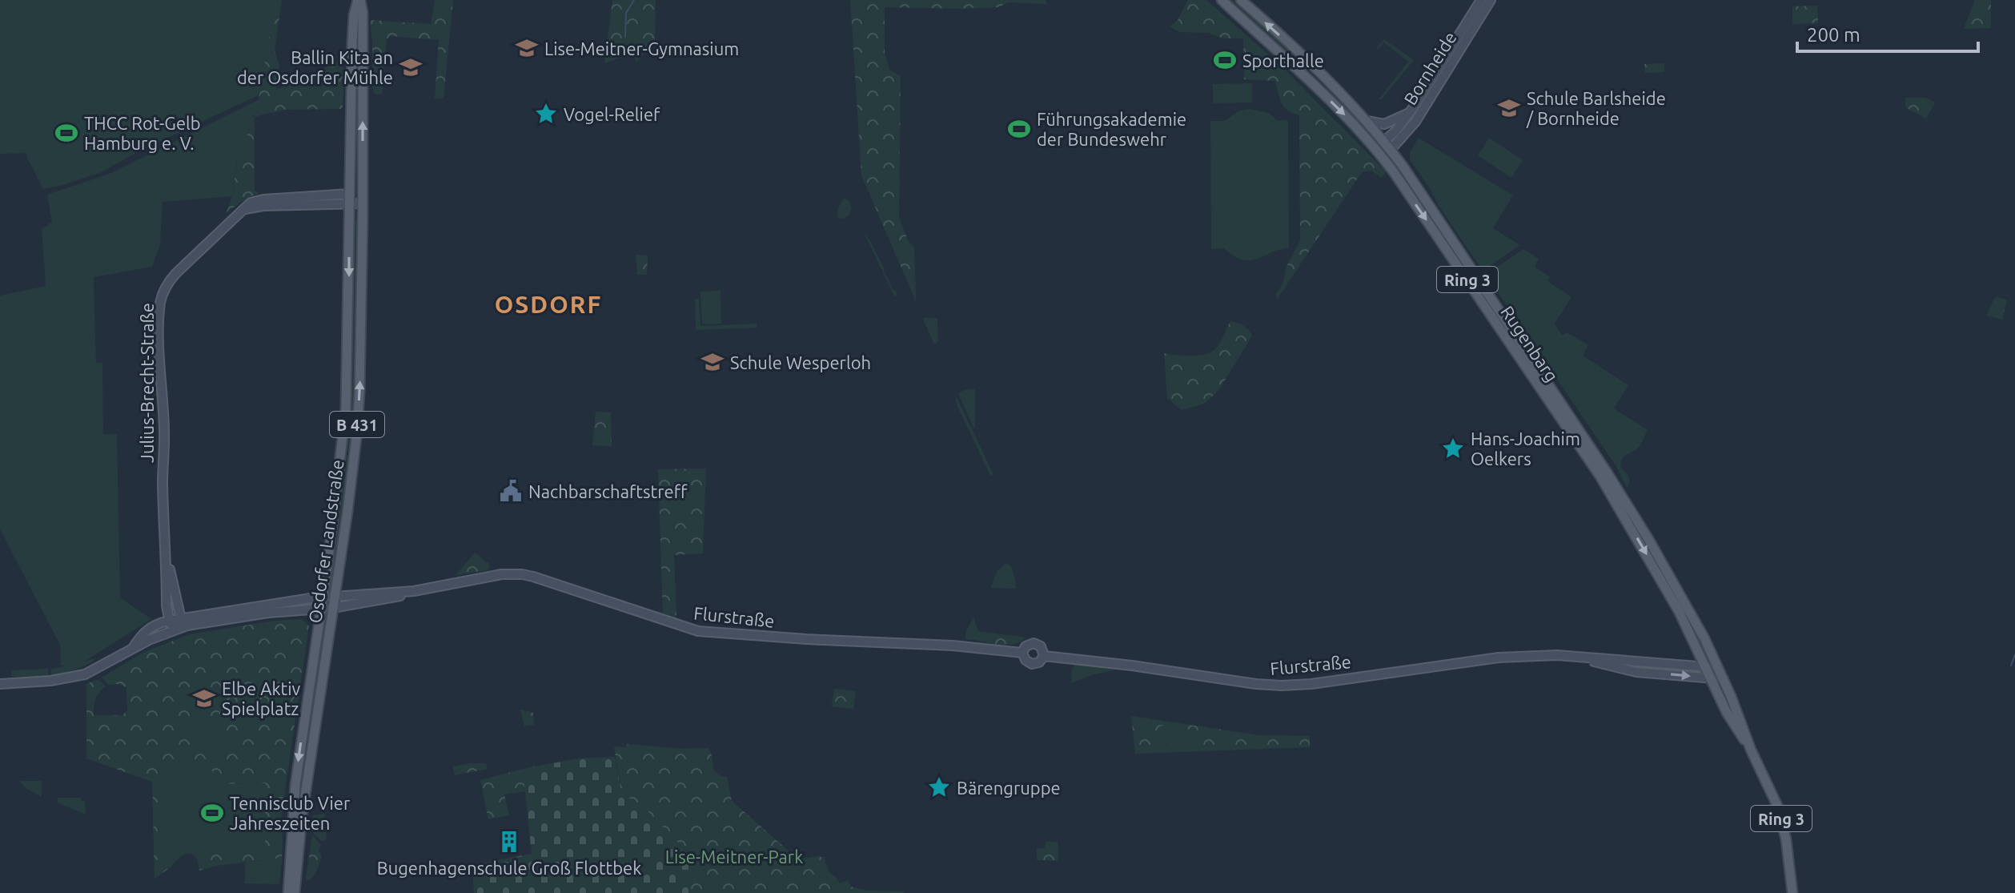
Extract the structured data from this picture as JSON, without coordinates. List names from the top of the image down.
{
  "streets": {
    "main road": [
      "Ring 3",
      "Rugenbarg",
      "B 431",
      "Osdorfer Landstraße"
    ],
    "street": ["Bornheide", "Julius-Brecht-Straße", "Flurstraße"]
  },
  "crossings": [
    ["Bornheide", "Rugenbarg"],
    ["Rugenbarg", "Flurstraße"],
    ["Julius-Brecht-Straße", "Osdorfer Landstraße"],
    ["Julius-Brecht-Straße", "Flurstraße"],
    ["B 431", "Osdorfer Landstraße"],
    ["Osdorfer Landstraße", "Flurstraße"]
  ],
  "districts": ["OSDORF"],
  "parks": ["Lise-Meitner-Park"],
  "places": {
    "school or university": [
      "Lise-Meitner-Gymnasium",
      "Ballin Kita an der Osdorfer Mühle",
      "Schule Barlsheide / Bornheide",
      "Schule Wesperloh",
      "Elbe Aktiv Spielplatz"
    ],
    "sports": [
      "Sporthalle",
      "Führungsakademie der Bundeswehr",
      "THCC Rot-Gelb Hamburg e. V.",
      "Tennisclub Vier Jahreszeiten"
    ],
    "place": ["Vogel-Relief", "Hans-Joachim Oelkers", "Bärengruppe"],
    "public building": ["Nachbarschaftstreff"],
    "building": ["Bugenhagenschule Groß Flottbek"]
  },
  "scale_bar": "200 m"
}
